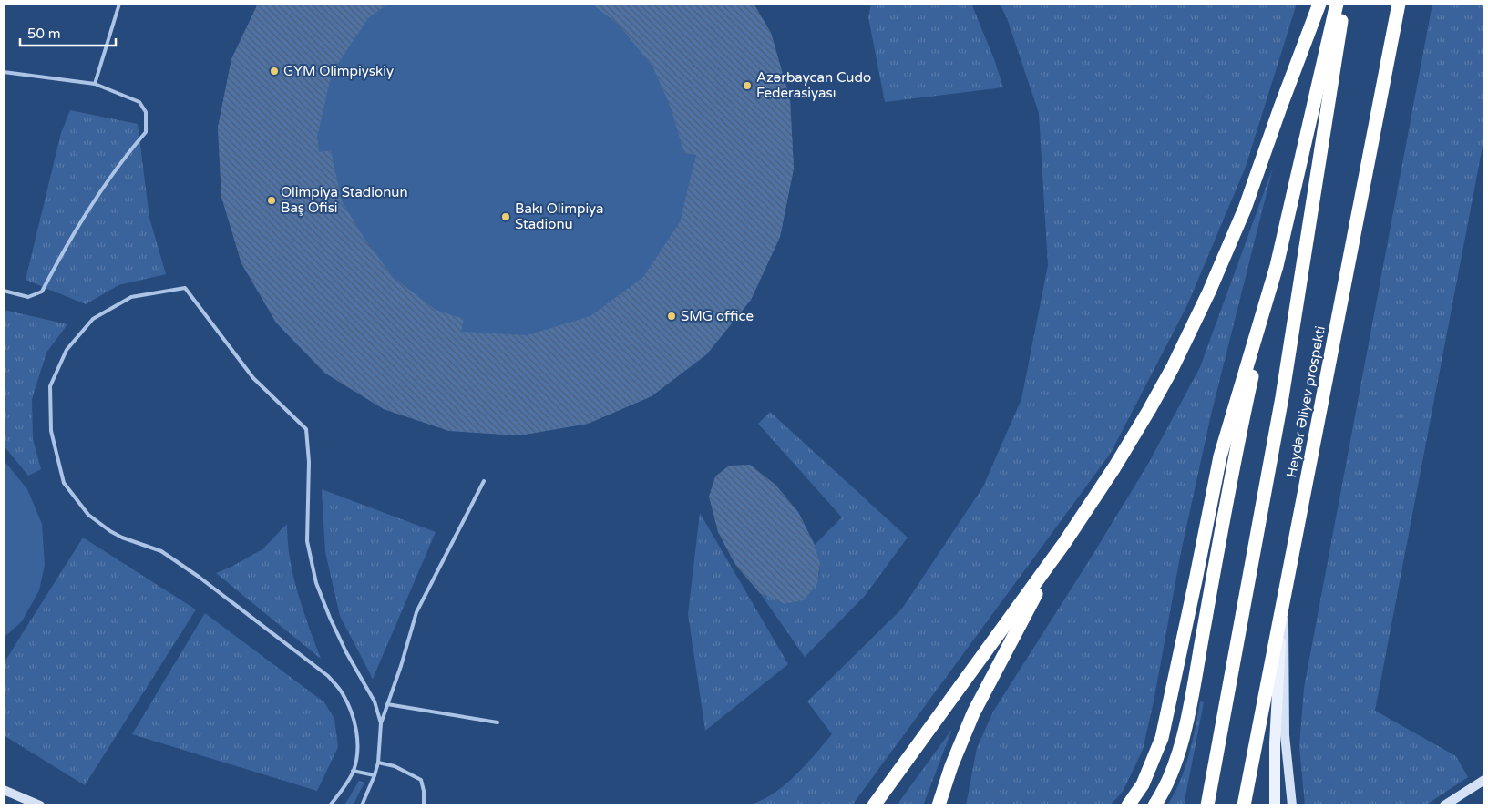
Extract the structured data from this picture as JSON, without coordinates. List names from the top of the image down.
{
  "streets": {
    "highway": ["Heydər Əliyev prospekti"]
  },
  "places": [
    "GYM Olimpiyskiy",
    "Azərbaycan Cudo Federasiyası",
    "Olimpiya Stadionun Baş Ofisi",
    "Bakı Olimpiya Stadionu",
    "SMG office"
  ],
  "scale_bar": "50 m"
}
